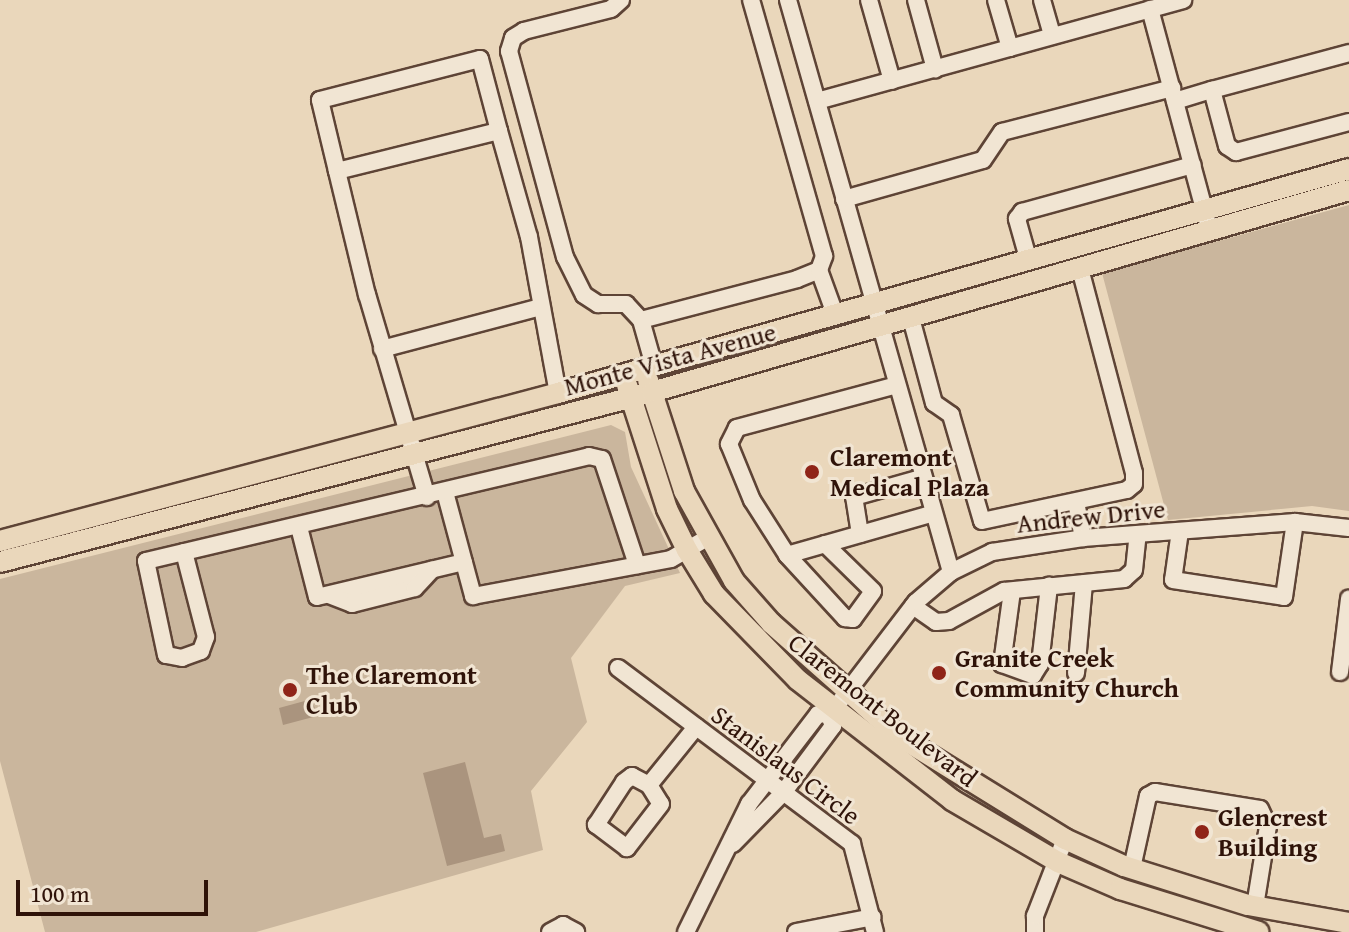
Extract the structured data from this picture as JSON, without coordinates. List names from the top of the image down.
{
  "streets": {
    "main road": ["Monte Vista Avenue", "Claremont Boulevard"],
    "street": ["Andrew Drive", "Stanislaus Circle"]
  },
  "crossings": [
    ["Monte Vista Avenue", "Claremont Boulevard"],
    ["Andrew Drive", "Claremont Boulevard"]
  ],
  "places": [
    "Claremont Medical Plaza",
    "Granite Creek Community Church",
    "The Claremont Club",
    "Glencrest Building"
  ],
  "scale_bar": "100 m"
}
